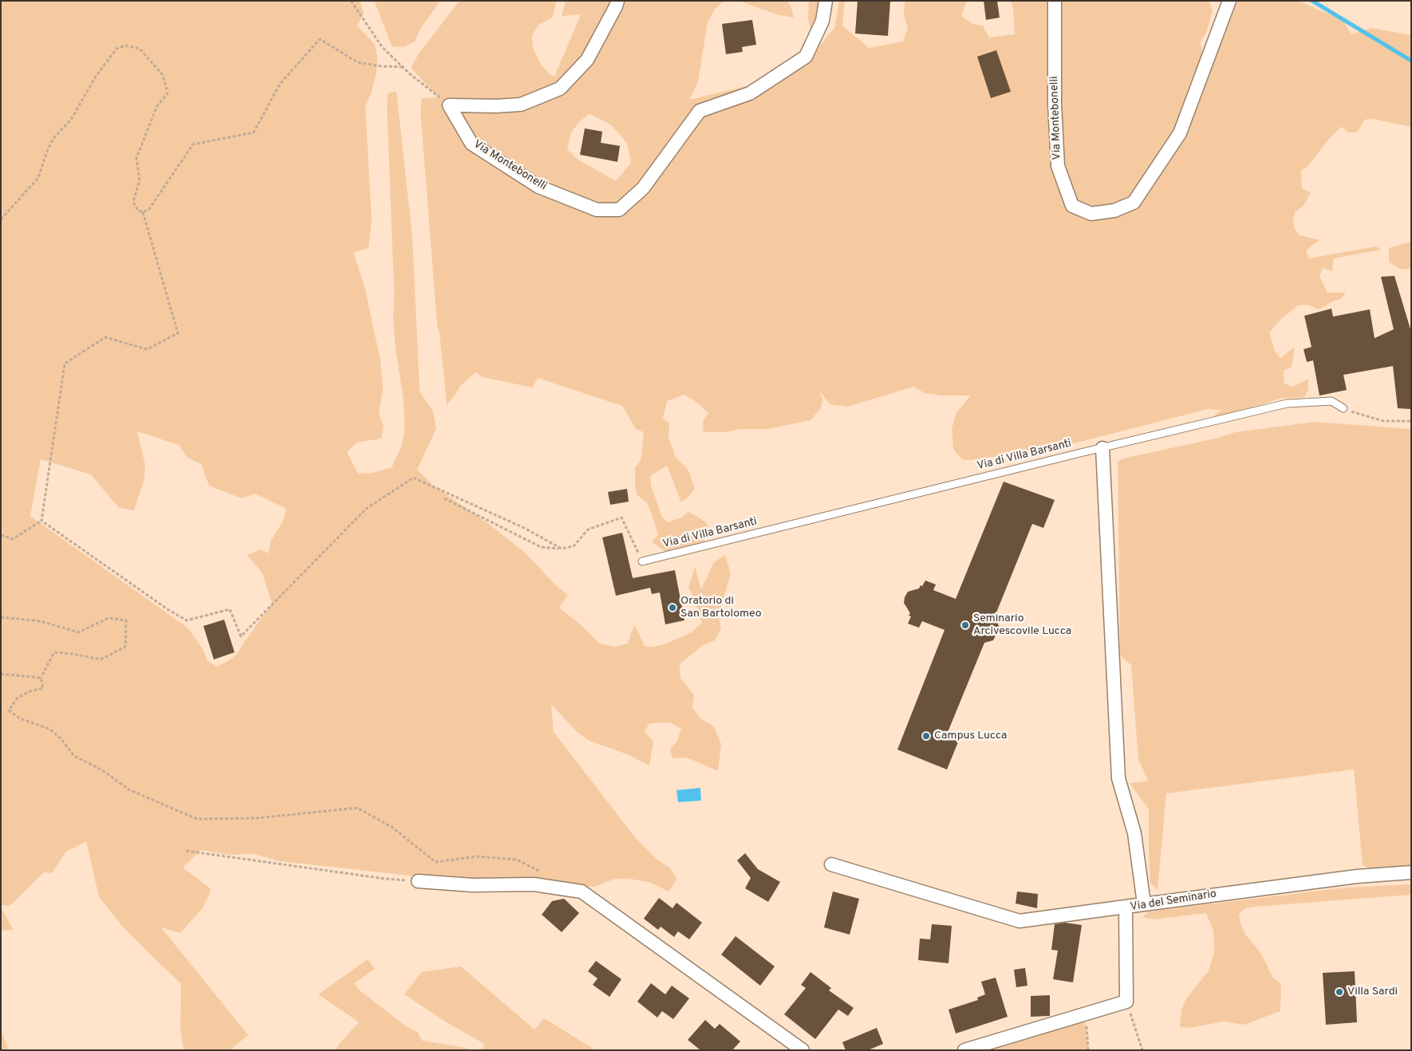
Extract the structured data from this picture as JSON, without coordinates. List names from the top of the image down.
{
  "streets": {
    "street": ["Via Montebonelli", "Via del Seminario"],
    "lane": ["Via di Villa Barsanti"]
  },
  "places": [
    "Oratorio di San Bartolomeo",
    "Seminario Arcivescovile Lucca",
    "Campus Lucca",
    "Villa Sardi"
  ]
}
